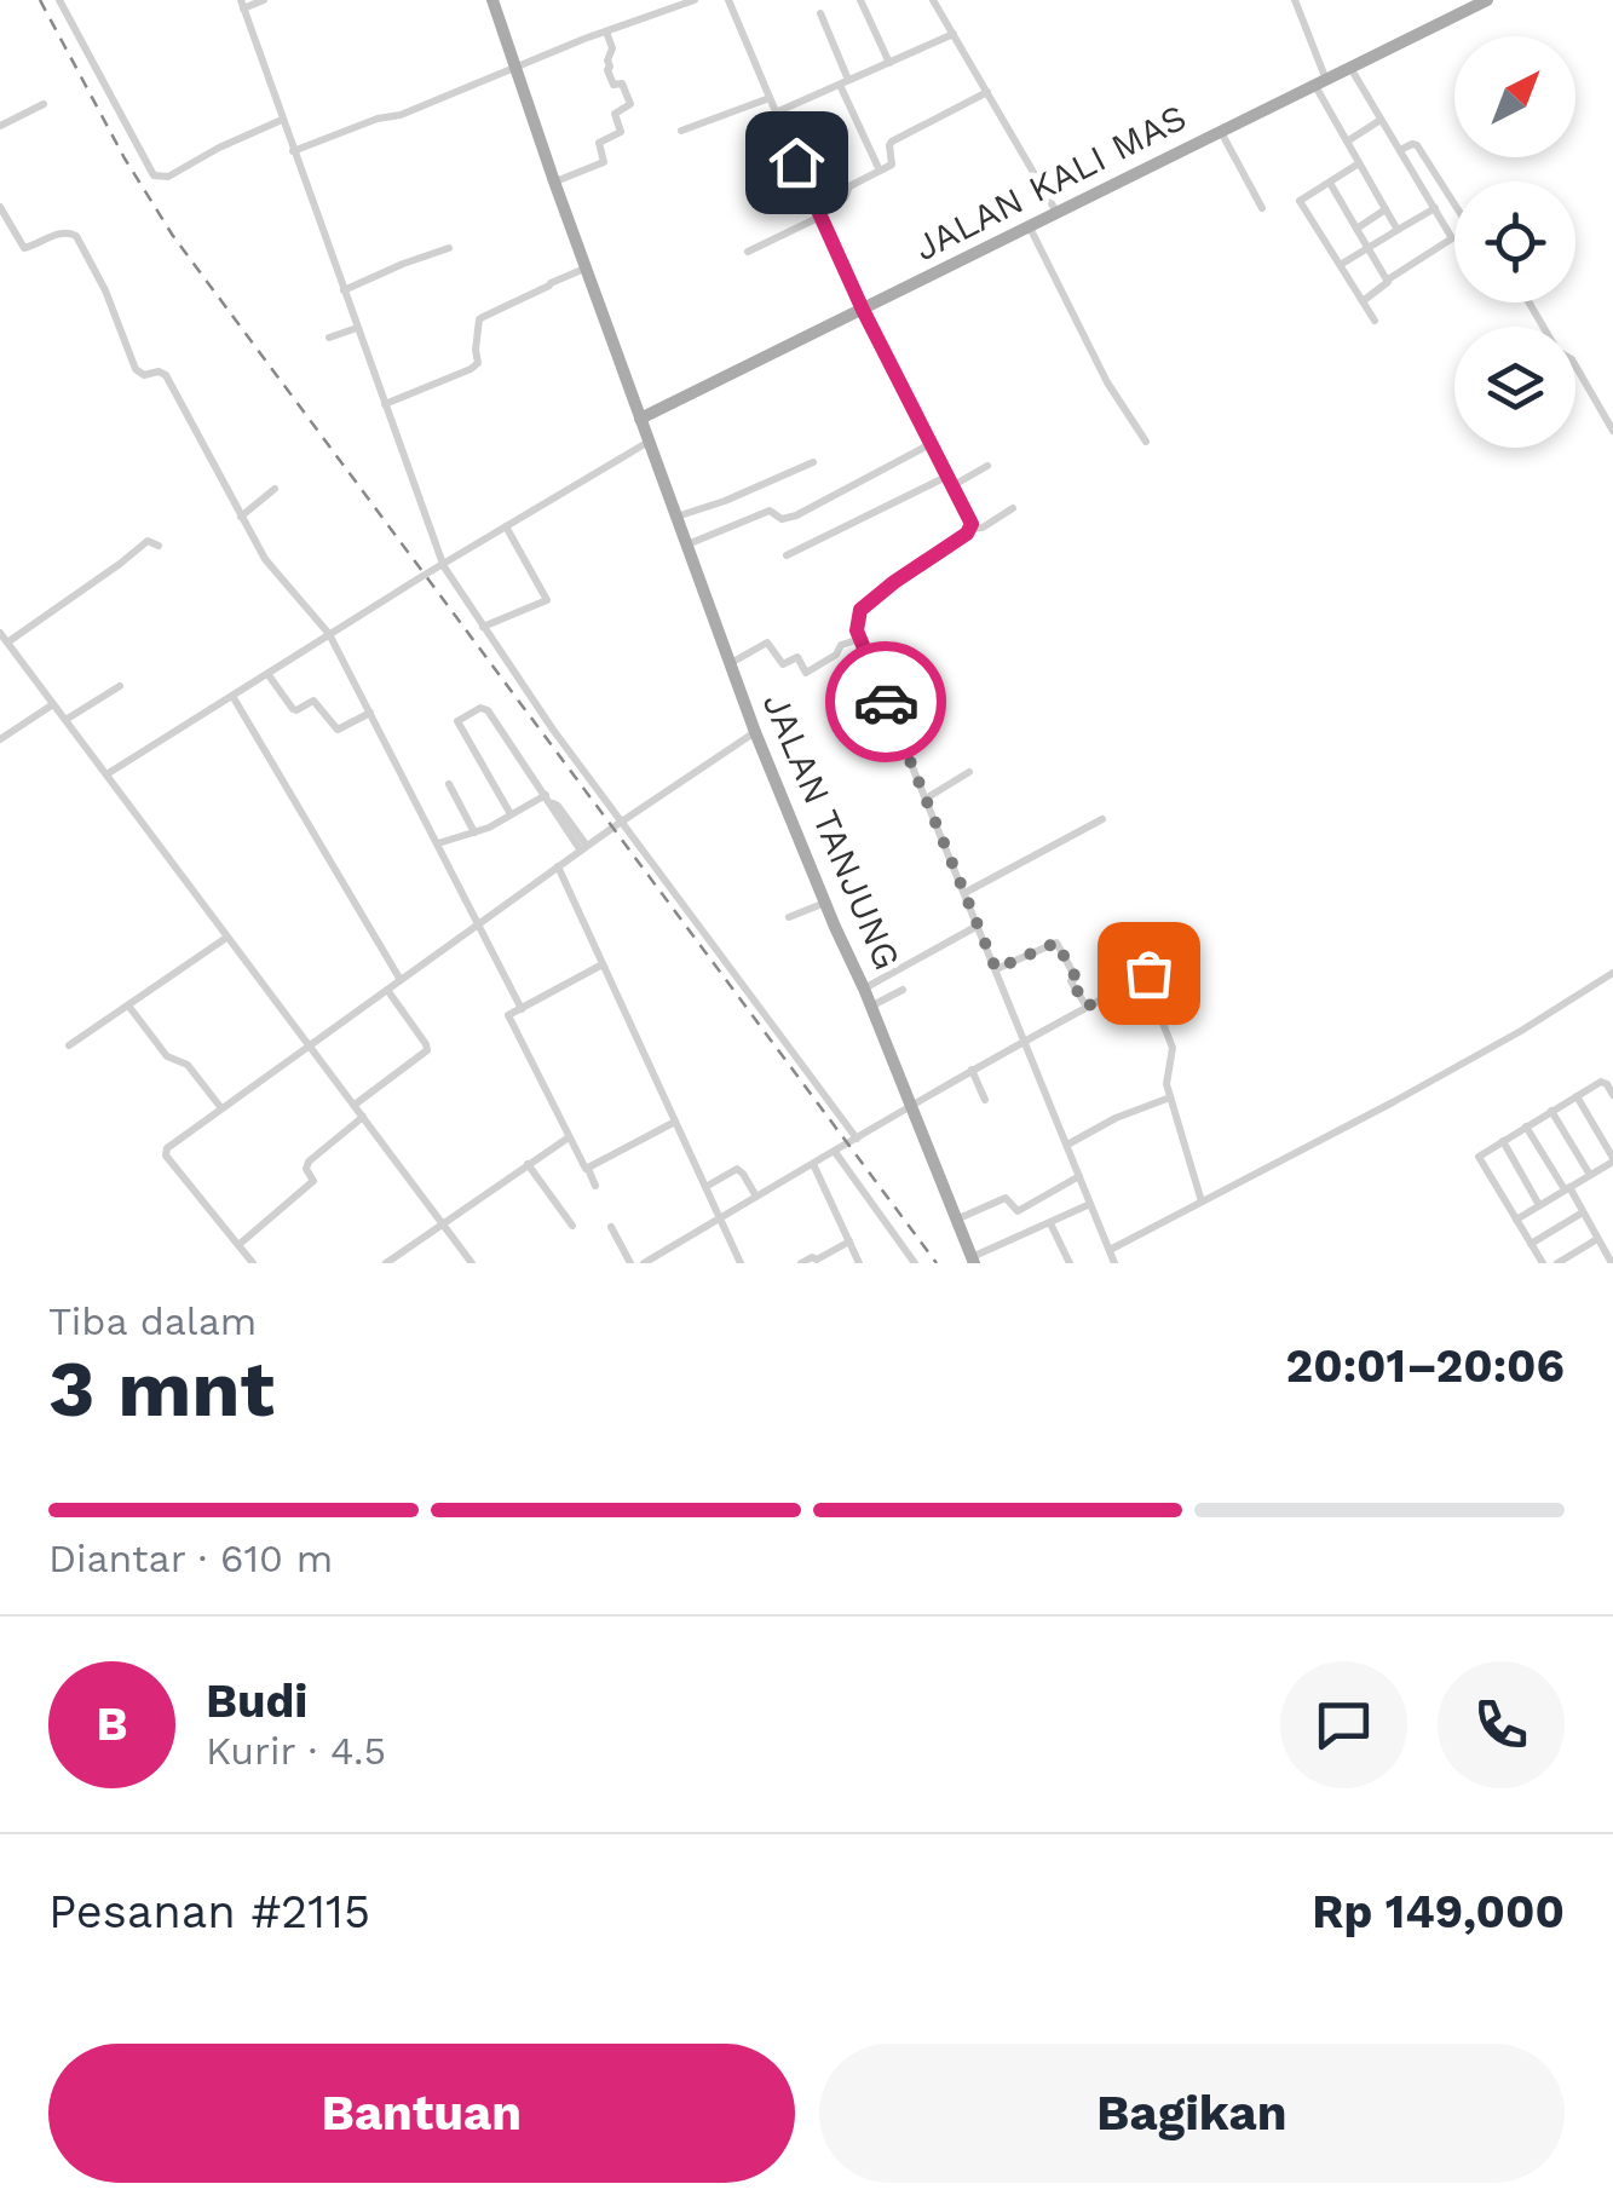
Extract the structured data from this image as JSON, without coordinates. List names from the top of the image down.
{
  "streets": {
    "main road": ["JALAN KALI MAS", "JALAN TANJUNG"]
  },
  "crossings": [
    ["JALAN KALI MAS", "JALAN TANJUNG"]
  ],
  "north": "top right",
  "page": {
    "heading": ["3 mnt", "Tiba dalam", "20:01–20:06"],
    "panel": [
      "Budi",
      "Kurir · 4.5",
      "Pesanan #2115",
      "Rp 149,000"
    ],
    "bar": "Diantar · 610 m",
    "round": "B",
    "buttons": ["Bantuan", "Bagikan"]
  }
}
